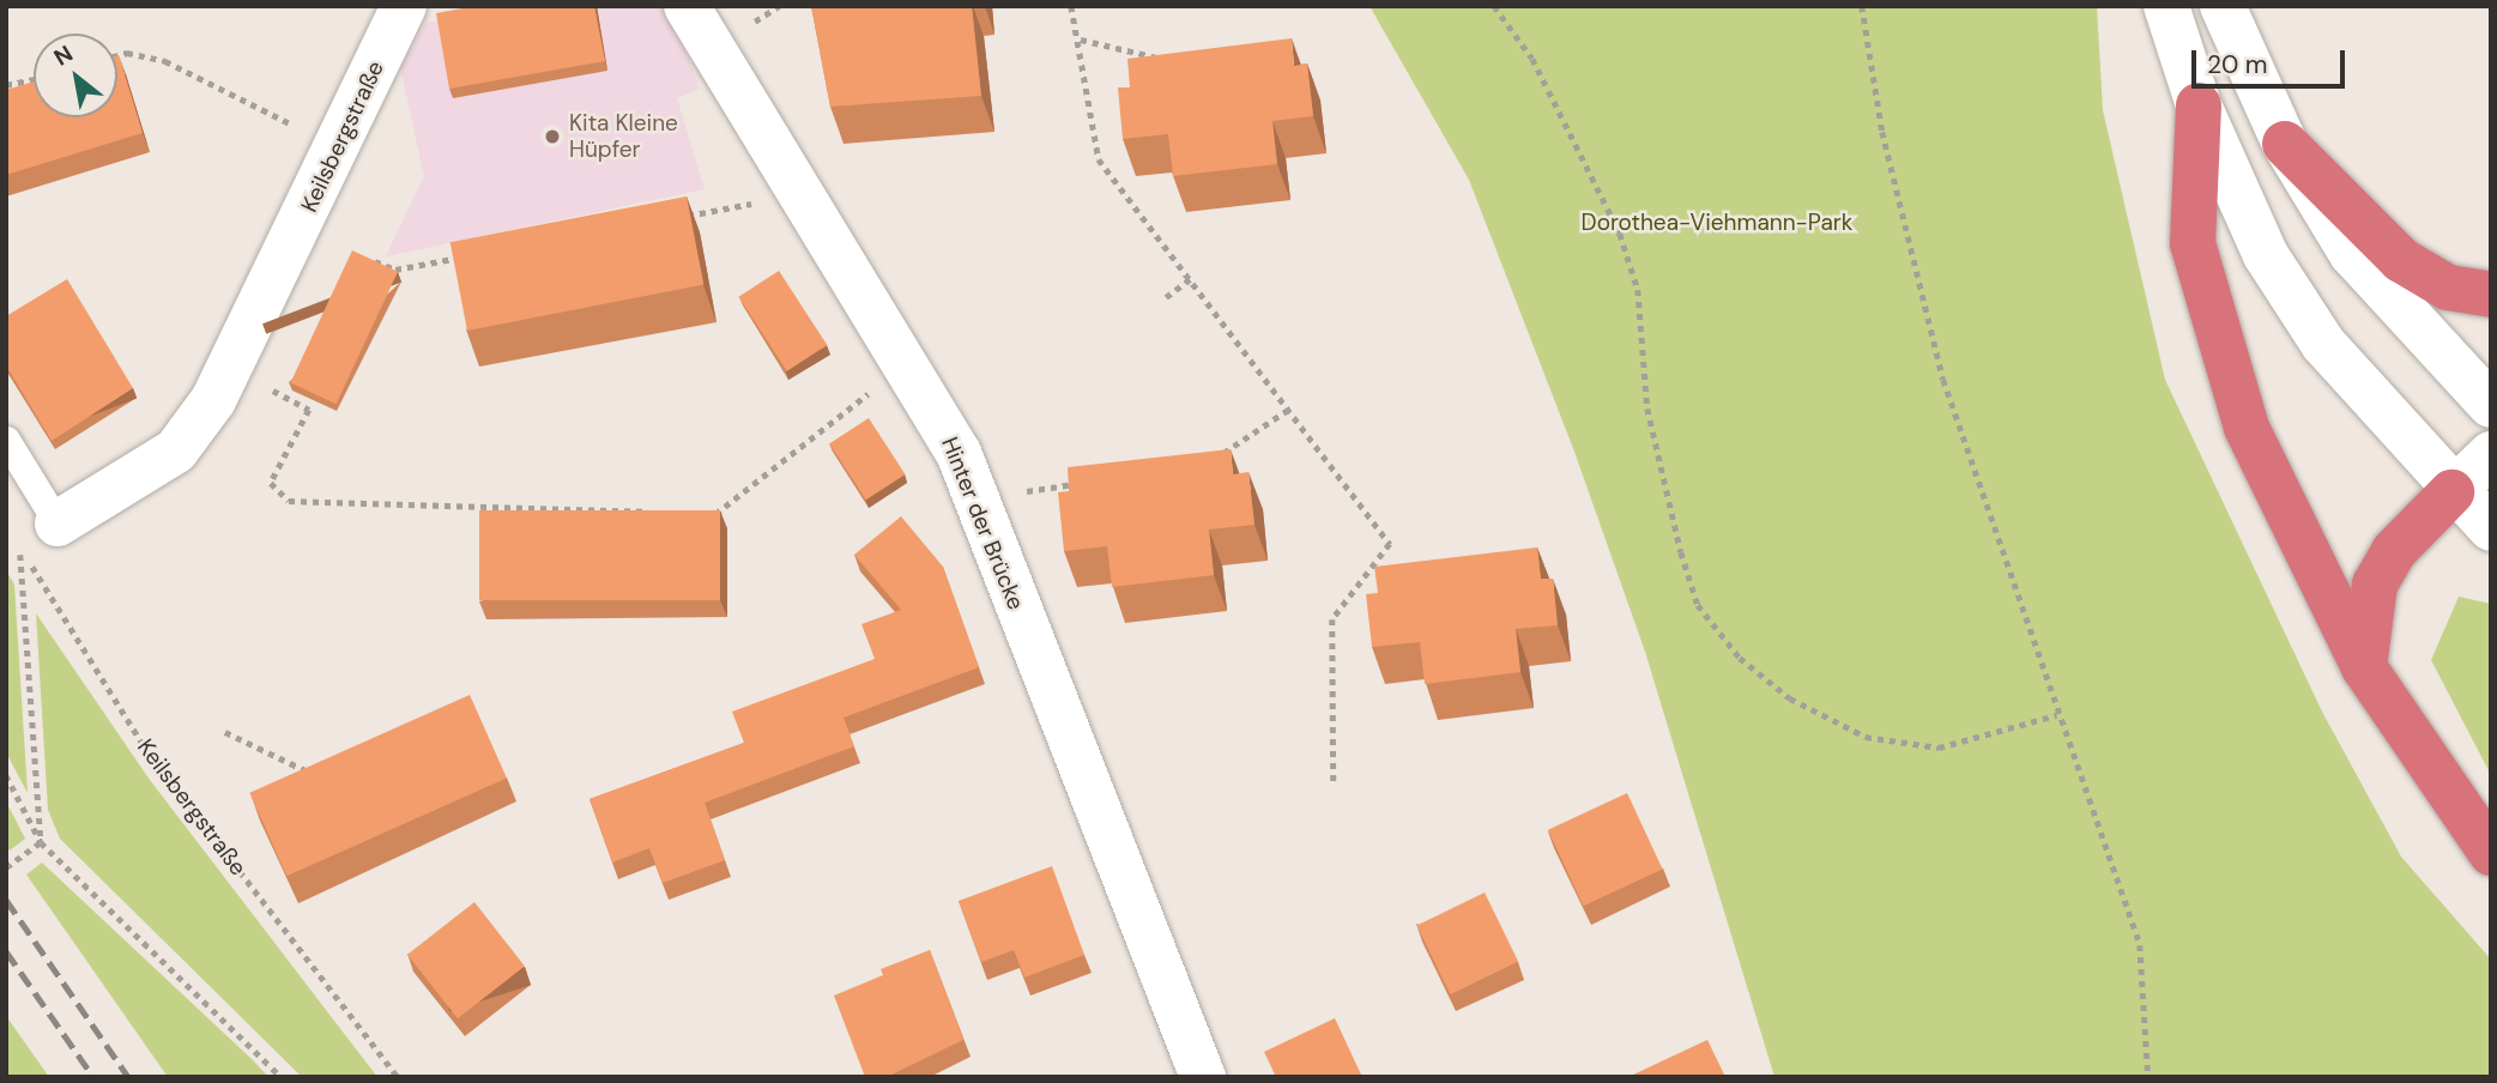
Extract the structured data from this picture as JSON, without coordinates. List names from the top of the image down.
{
  "streets": {
    "street": ["Keilsbergstraße", "Hinter der Brücke"]
  },
  "parks": ["Dorothea-Viehmann-Park"],
  "places": ["Kita Kleine Hüpfer"],
  "scale_bar": "20 m",
  "north": "top left"
}
